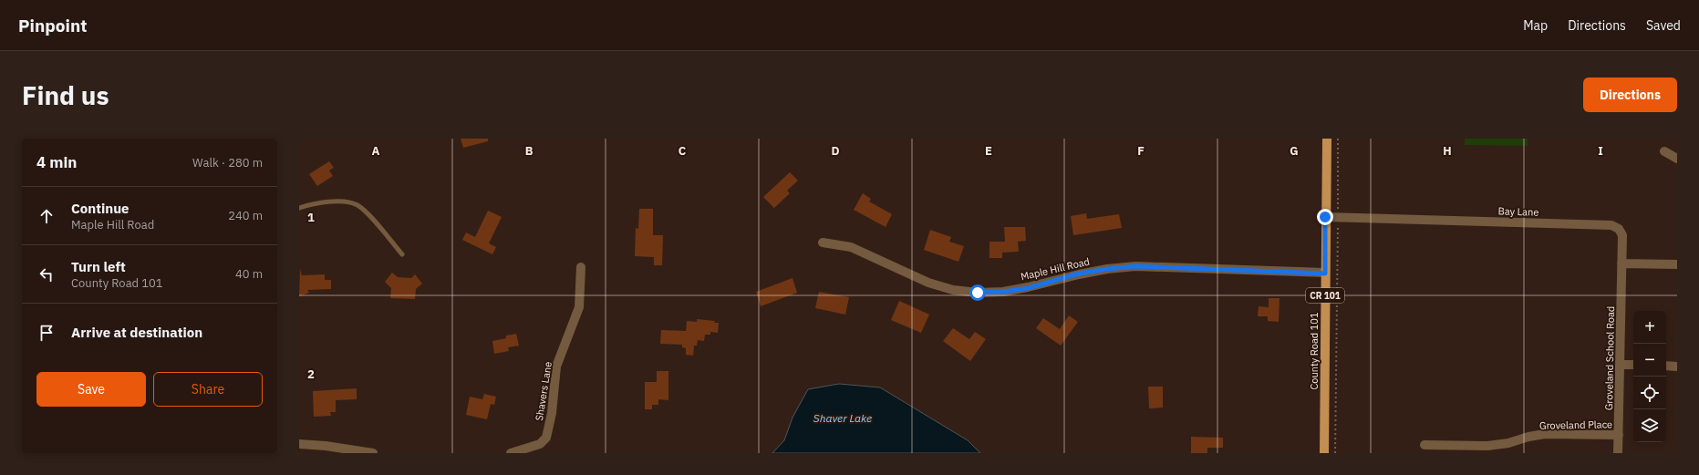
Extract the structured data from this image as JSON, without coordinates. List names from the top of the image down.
{
  "streets": {
    "main road": ["CR 101", "County Road 101"],
    "street": [
      "Bay Lane",
      "Maple Hill Road",
      "Groveland School Road",
      "Shavers Lane",
      "Groveland Place"
    ]
  },
  "crossings": [
    ["Bay Lane", "County Road 101"],
    ["Bay Lane", "Groveland School Road"],
    ["Maple Hill Road", "County Road 101"],
    ["Groveland School Road", "Groveland Place"]
  ],
  "water": ["Shaver Lake"],
  "page": {
    "header": "Pinpoint",
    "nav": ["Map", "Directions", "Saved"],
    "buttons": [
      "Directions",
      ["Save", "Share"]
    ],
    "title": "Find us",
    "heading": ["4 min", "Walk · 280 m"],
    "list": [
      ["Continue", "Maple Hill Road", "240 m"],
      ["Turn left", "County Road 101", "40 m"],
      "Arrive at destination"
    ],
    "map_buttons": ["+", "−"]
  },
  "grid": {
    "columns": [
      "A",
      "B",
      "C",
      "D",
      "E",
      "F",
      "G",
      "H",
      "I"
    ],
    "rows": ["1", "2"]
  }
}
